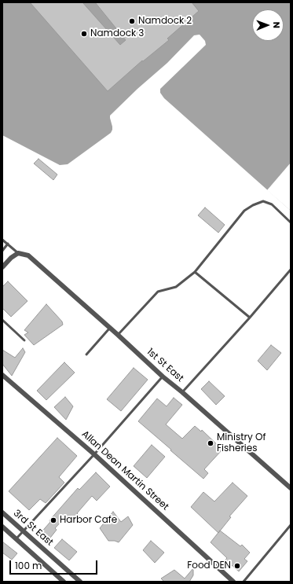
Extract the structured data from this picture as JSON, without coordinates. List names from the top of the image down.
{
  "streets": {
    "street": ["1st St East", "Allan Dean Martin Street", "3rd St East"]
  },
  "places": [
    "Namdock 2",
    "Namdock 3",
    "Ministry Of Fisheries",
    "Harbor Cafe",
    "Food DEN"
  ],
  "scale_bar": "100 m",
  "north": "right"
}
